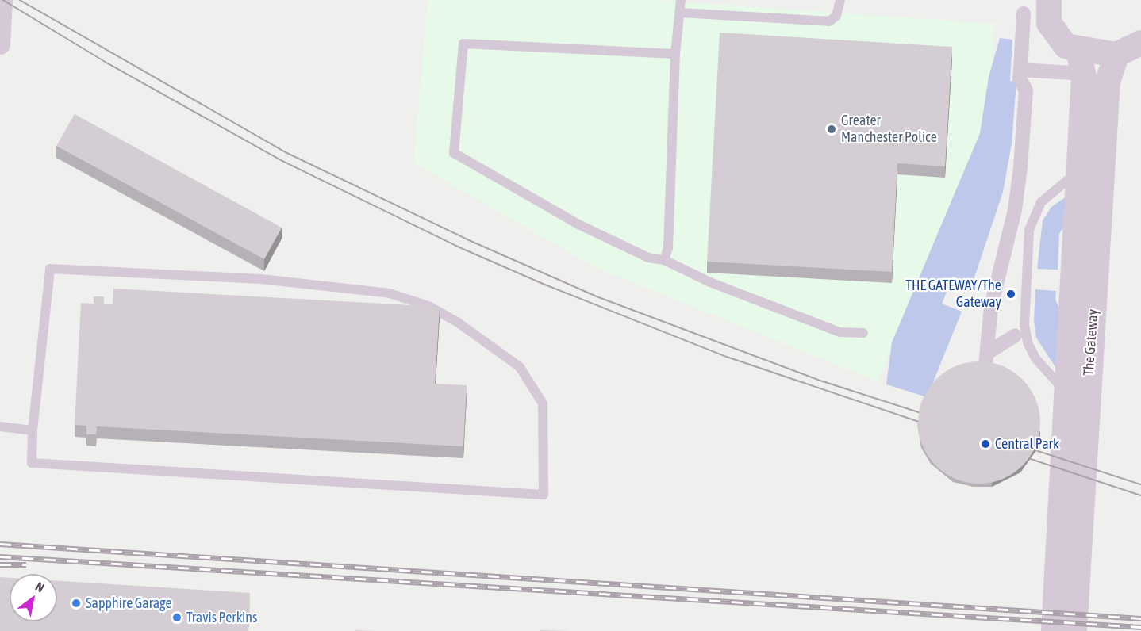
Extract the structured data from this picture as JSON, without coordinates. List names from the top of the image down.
{
  "streets": {
    "street": ["The Gateway"]
  },
  "places": [
    "Greater Manchester Police",
    "THE GATEWAY/The Gateway",
    "Central Park",
    "Sapphire Garage",
    "Travis Perkins"
  ],
  "north": "top right"
}
